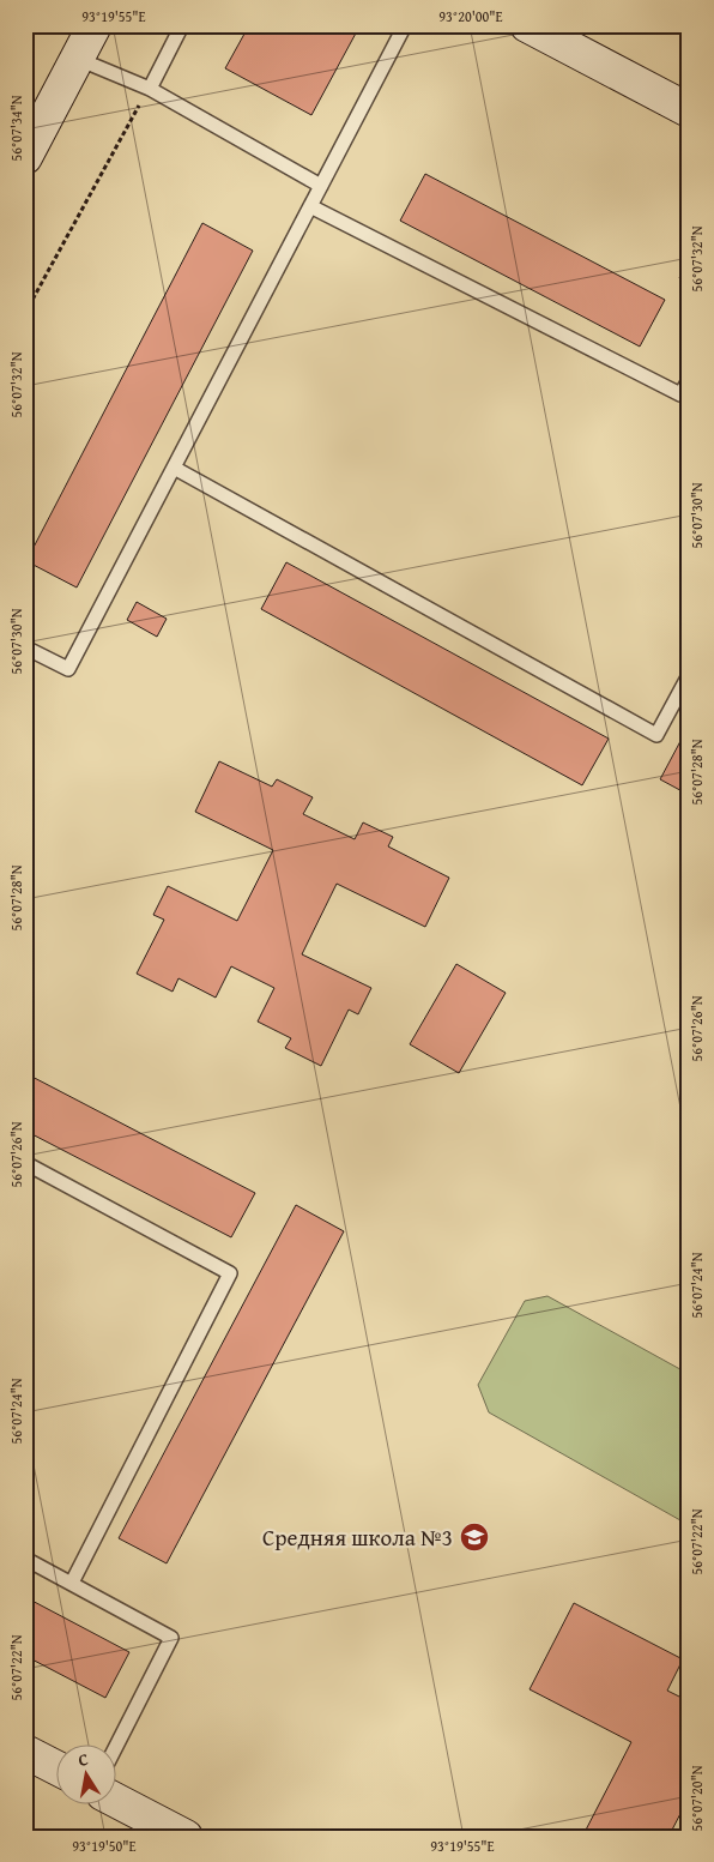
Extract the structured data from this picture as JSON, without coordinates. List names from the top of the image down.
{
  "places": {
    "school or university": ["Средняя школа №3"]
  },
  "north": "top",
  "coordinates": [
    "93°19'55\"E",
    "93°20'00\"E",
    "56°07'34\"N",
    "56°07'32\"N",
    "56°07'30\"N",
    "56°07'28\"N",
    "56°07'26\"N",
    "56°07'24\"N",
    "56°07'22\"N",
    "56°07'20\"N",
    "93°19'50\"E"
  ]
}
